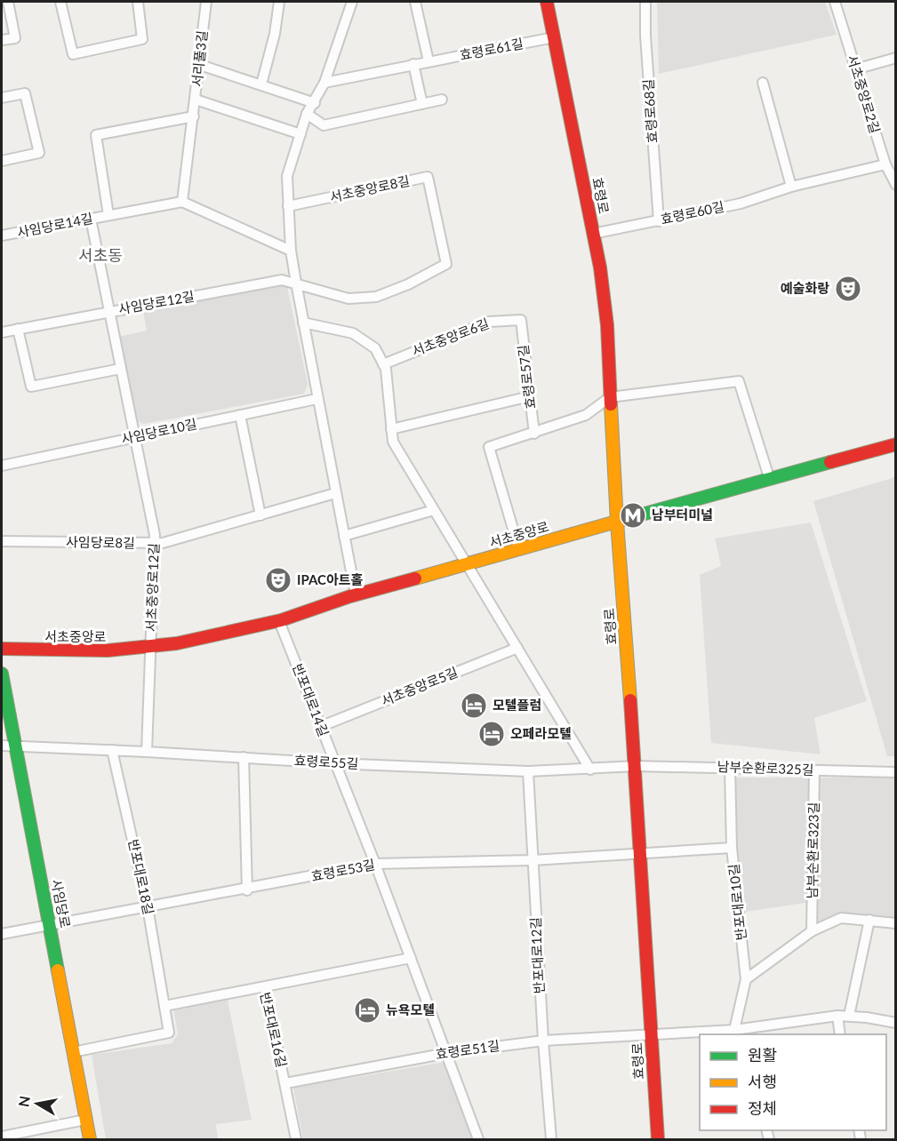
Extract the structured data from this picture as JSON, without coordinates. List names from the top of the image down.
{
  "streets": {
    "main road": ["효령로", "서초중앙로", "사임당로"],
    "street": [
      "효령로61길",
      "서리풀3길",
      "서초중앙로2길",
      "효령로68길",
      "서초중앙로8길",
      "효령로60길",
      "사임당로14길",
      "사임당로12길",
      "서초중앙로6길",
      "효령로57길",
      "사임당로10길",
      "사임당로8길",
      "서초중앙로12길",
      "서초중앙로5길",
      "반포대로14길",
      "효령로55길",
      "남부순환로325길",
      "남부순환로323길",
      "효령로53길",
      "반포대로18길",
      "반포대로10길",
      "반포대로12길",
      "반포대로16길",
      "효령로51길"
    ]
  },
  "crossings": [
    ["효령로61길", "효령로"],
    ["서리풀3길", "사임당로14길"],
    ["서초중앙로2길", "효령로60길"],
    ["효령로68길", "효령로60길"],
    ["서초중앙로8길", "사임당로12길"],
    ["효령로", "효령로60길"],
    ["효령로", "서초중앙로"],
    ["효령로", "효령로55길"],
    ["효령로", "남부순환로325길"],
    ["효령로", "효령로53길"],
    ["효령로", "효령로51길"],
    ["사임당로14길", "서초중앙로12길"],
    ["사임당로12길", "서초중앙로12길"],
    ["서초중앙로6길", "효령로57길"],
    ["사임당로10길", "서초중앙로12길"],
    ["서초중앙로", "서초중앙로12길"],
    ["서초중앙로", "반포대로14길"],
    ["사임당로8길", "서초중앙로12길"],
    ["서초중앙로5길", "반포대로14길"],
    ["반포대로14길", "효령로55길"],
    ["반포대로14길", "효령로53길"],
    ["반포대로14길", "효령로51길"],
    ["효령로55길", "남부순환로325길"],
    ["효령로55길", "반포대로18길"],
    ["효령로55길", "사임당로"],
    ["효령로55길", "반포대로12길"],
    ["남부순환로325길", "남부순환로323길"],
    ["남부순환로325길", "반포대로10길"],
    ["효령로53길", "반포대로18길"],
    ["효령로53길", "사임당로"],
    ["효령로53길", "반포대로12길"],
    ["반포대로18길", "사임당로"],
    ["반포대로18길", "반포대로16길"],
    ["반포대로10길", "효령로51길"],
    ["반포대로12길", "효령로51길"],
    ["반포대로16길", "효령로51길"]
  ],
  "districts": ["서초동"],
  "places": {
    "theatre": ["예술화랑", "IPAC아트홀"],
    "metro station": ["남부터미널"],
    "hotel": ["모텔플럼", "오페라모텔", "뉴욕모텔"]
  },
  "legend": ["원활", "서행", "정체"],
  "north": "left"
}
